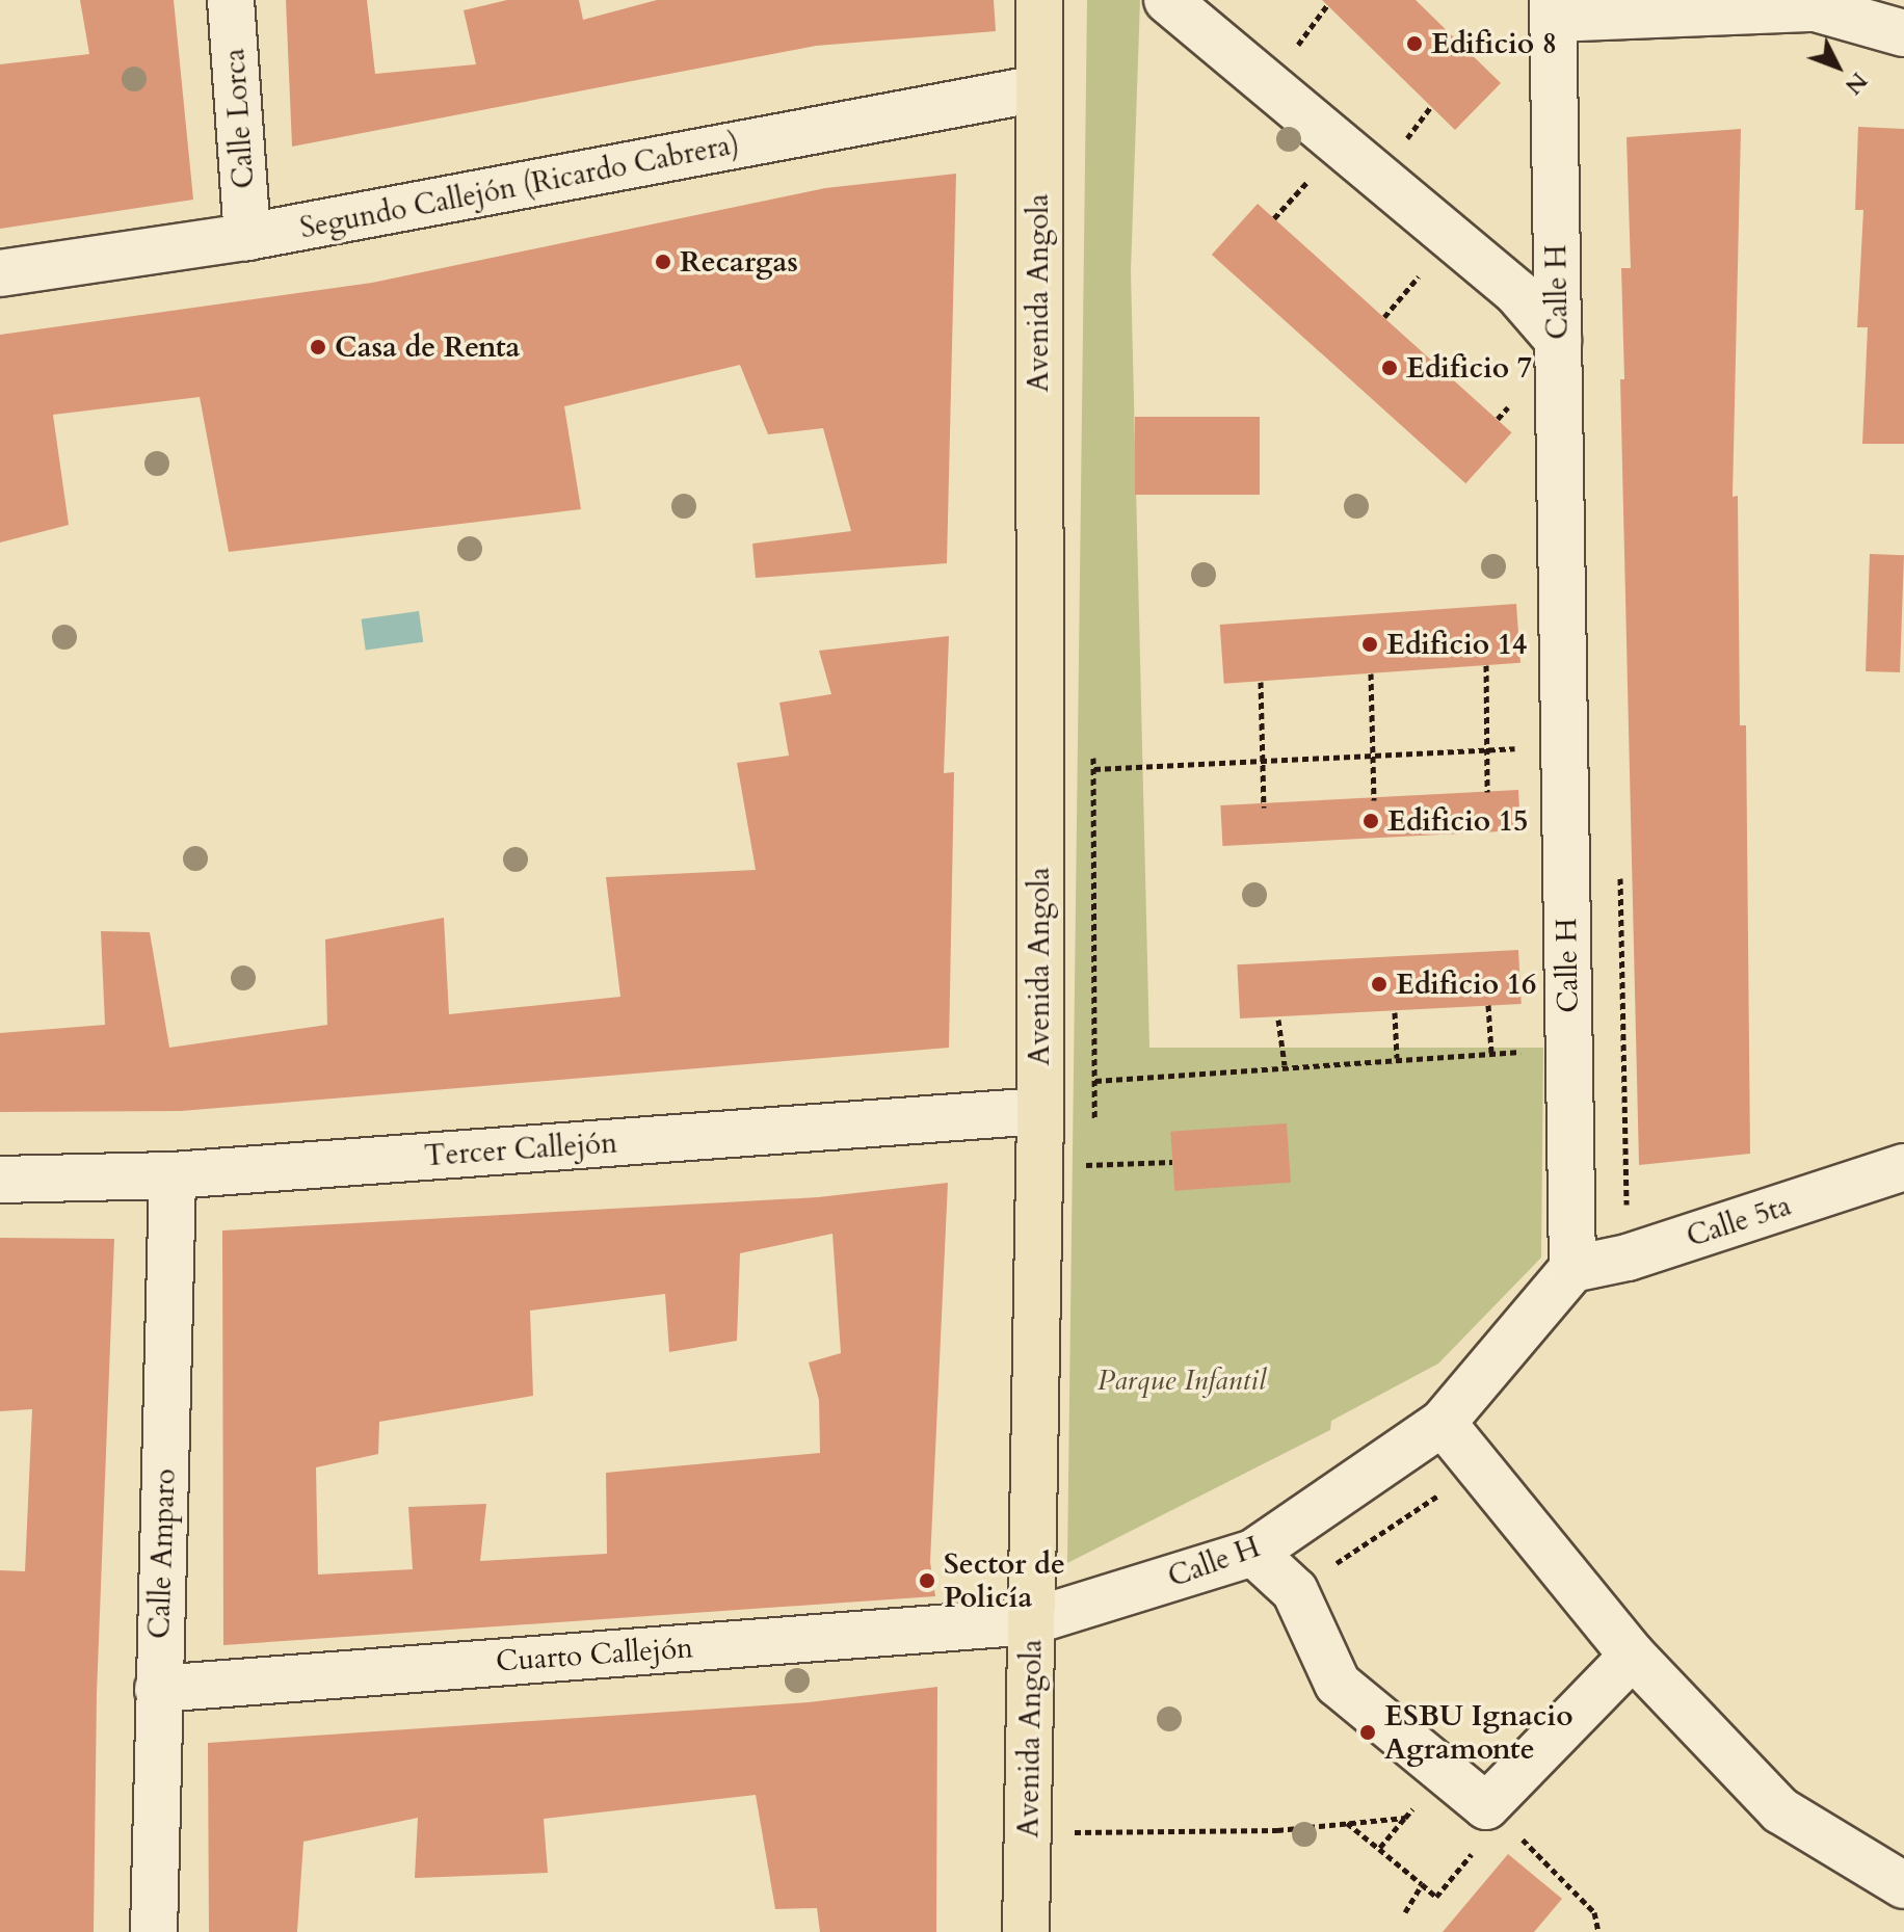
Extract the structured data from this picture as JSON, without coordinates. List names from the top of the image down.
{
  "streets": {
    "main road": ["Avenida Angola"],
    "street": [
      "Calle Lorca",
      "Segundo Callejón (Ricardo Cabrera)",
      "Calle H",
      "Tercer Callejón",
      "Calle 5ta",
      "Calle Amparo",
      "Cuarto Callejón"
    ]
  },
  "crossings": [
    ["Calle Lorca", "Segundo Callejón (Ricardo Cabrera)"],
    ["Segundo Callejón (Ricardo Cabrera)", "Avenida Angola"],
    ["Calle H", "Avenida Angola"],
    ["Calle H", "Calle 5ta"],
    ["Calle H", "Cuarto Callejón"],
    ["Avenida Angola", "Tercer Callejón"],
    ["Avenida Angola", "Cuarto Callejón"],
    ["Tercer Callejón", "Calle Amparo"],
    ["Calle Amparo", "Cuarto Callejón"]
  ],
  "parks": ["Parque Infantil"],
  "places": [
    "Edificio 8",
    "Recargas",
    "Casa de Renta",
    "Edificio 7",
    "Edificio 14",
    "Edificio 15",
    "Edificio 16",
    "Sector de Policía",
    "ESBU Ignacio Agramonte"
  ],
  "north": "bottom right"
}
